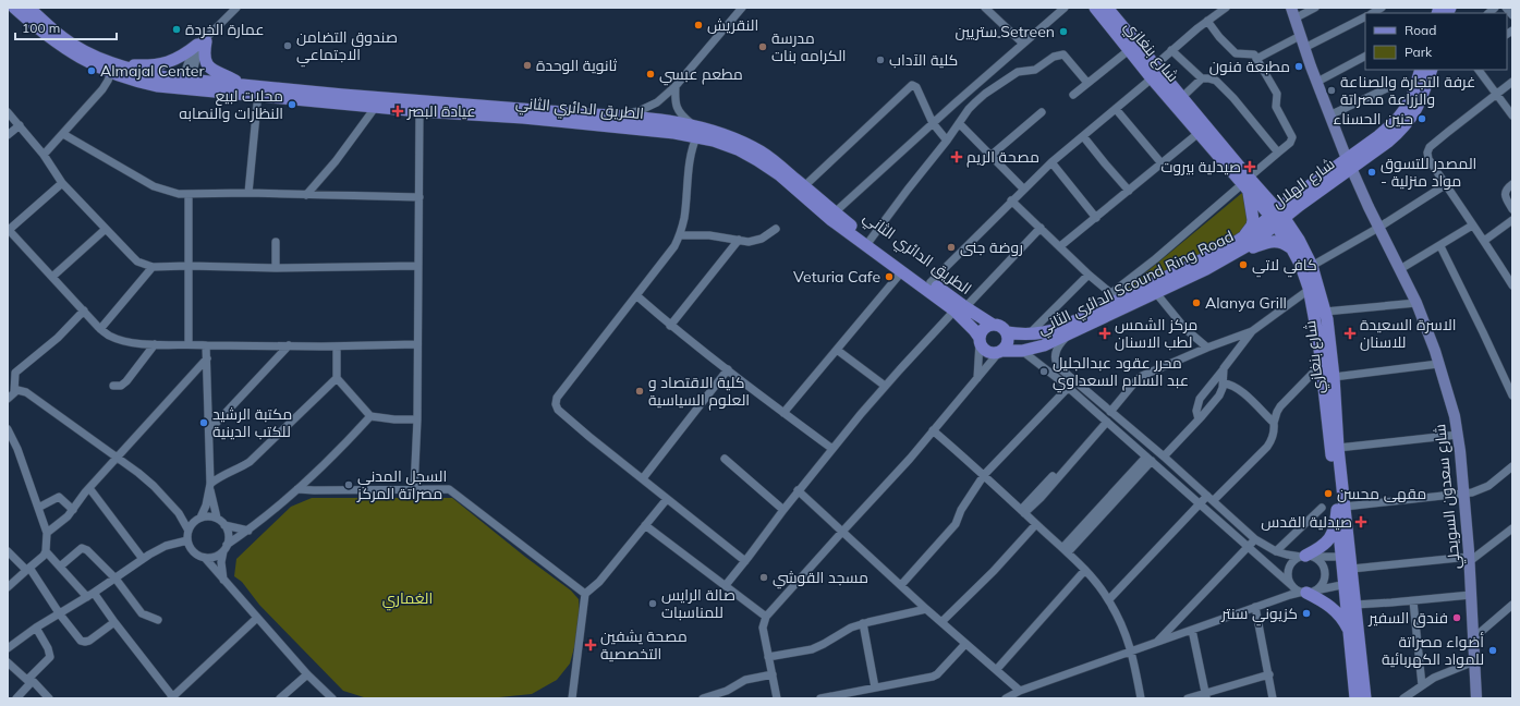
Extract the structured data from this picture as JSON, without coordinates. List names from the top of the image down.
{
  "streets": {
    "main road": [
      "شارع بنغازي",
      "الطريق الدائري الثاني",
      "شارع الهلال",
      "الدائري الثاني Scound Ring Road",
      "شارع سعدون السويحلي"
    ]
  },
  "crossings": [
    ["شارع بنغازي", "شارع الهلال"],
    ["شارع بنغازي", "الدائري الثاني Scound Ring Road"],
    ["الطريق الدائري الثاني", "الدائري الثاني Scound Ring Road"],
    ["شارع الهلال", "الدائري الثاني Scound Ring Road"],
    ["شارع الهلال", "شارع سعدون السويحلي"]
  ],
  "parks": ["الغماري"],
  "places": {
    "other": [
      "النقريش",
      "عمارة الخردة",
      "ستريين ٍSetreen",
      "صندوق التضامن الاجتماعي",
      "مدرسة الكرامه بنات",
      "كلية الآداب",
      "ثانوية الوحدة",
      "مطبعة فنون",
      "Almajal Center",
      "مطعم عبسي",
      "غرفة التجارة والصناعة والزراعة مصراتة",
      "محلات لبيع النظارات والنصابه",
      "حنين الحسناء",
      "المصدر للتسوق - مواد منزلية",
      "روضة جنى",
      "كافي لاتي",
      "Veturia Cafe",
      "Alanya Grill",
      "محرر عقود عبدالجليل عبد السلام السعداوي",
      "كلية الاقتصاد و العلوم السياسية",
      "مكتبة الرشيد للكتب الدينية",
      "السجل المدني مصراتة المركز",
      "مقهى محسن",
      "مسجد القوشي",
      "صالة الرايس للمناسبات",
      "كزيوني سنتر",
      "فندق السفير",
      "أضواء مصراتة للمواد الكهربائية"
    ],
    "health": [
      "عيادة البصر",
      "مصحة الريم",
      "صيدلية بيروت",
      "مركز الشمس لطب الاسنان",
      "الاسرة السعيدة للاسنان",
      "صيدلية القدس",
      "مصحة يشفين التخصصية"
    ]
  },
  "legend": ["Road", "Park"],
  "scale_bar": "100 m"
}
